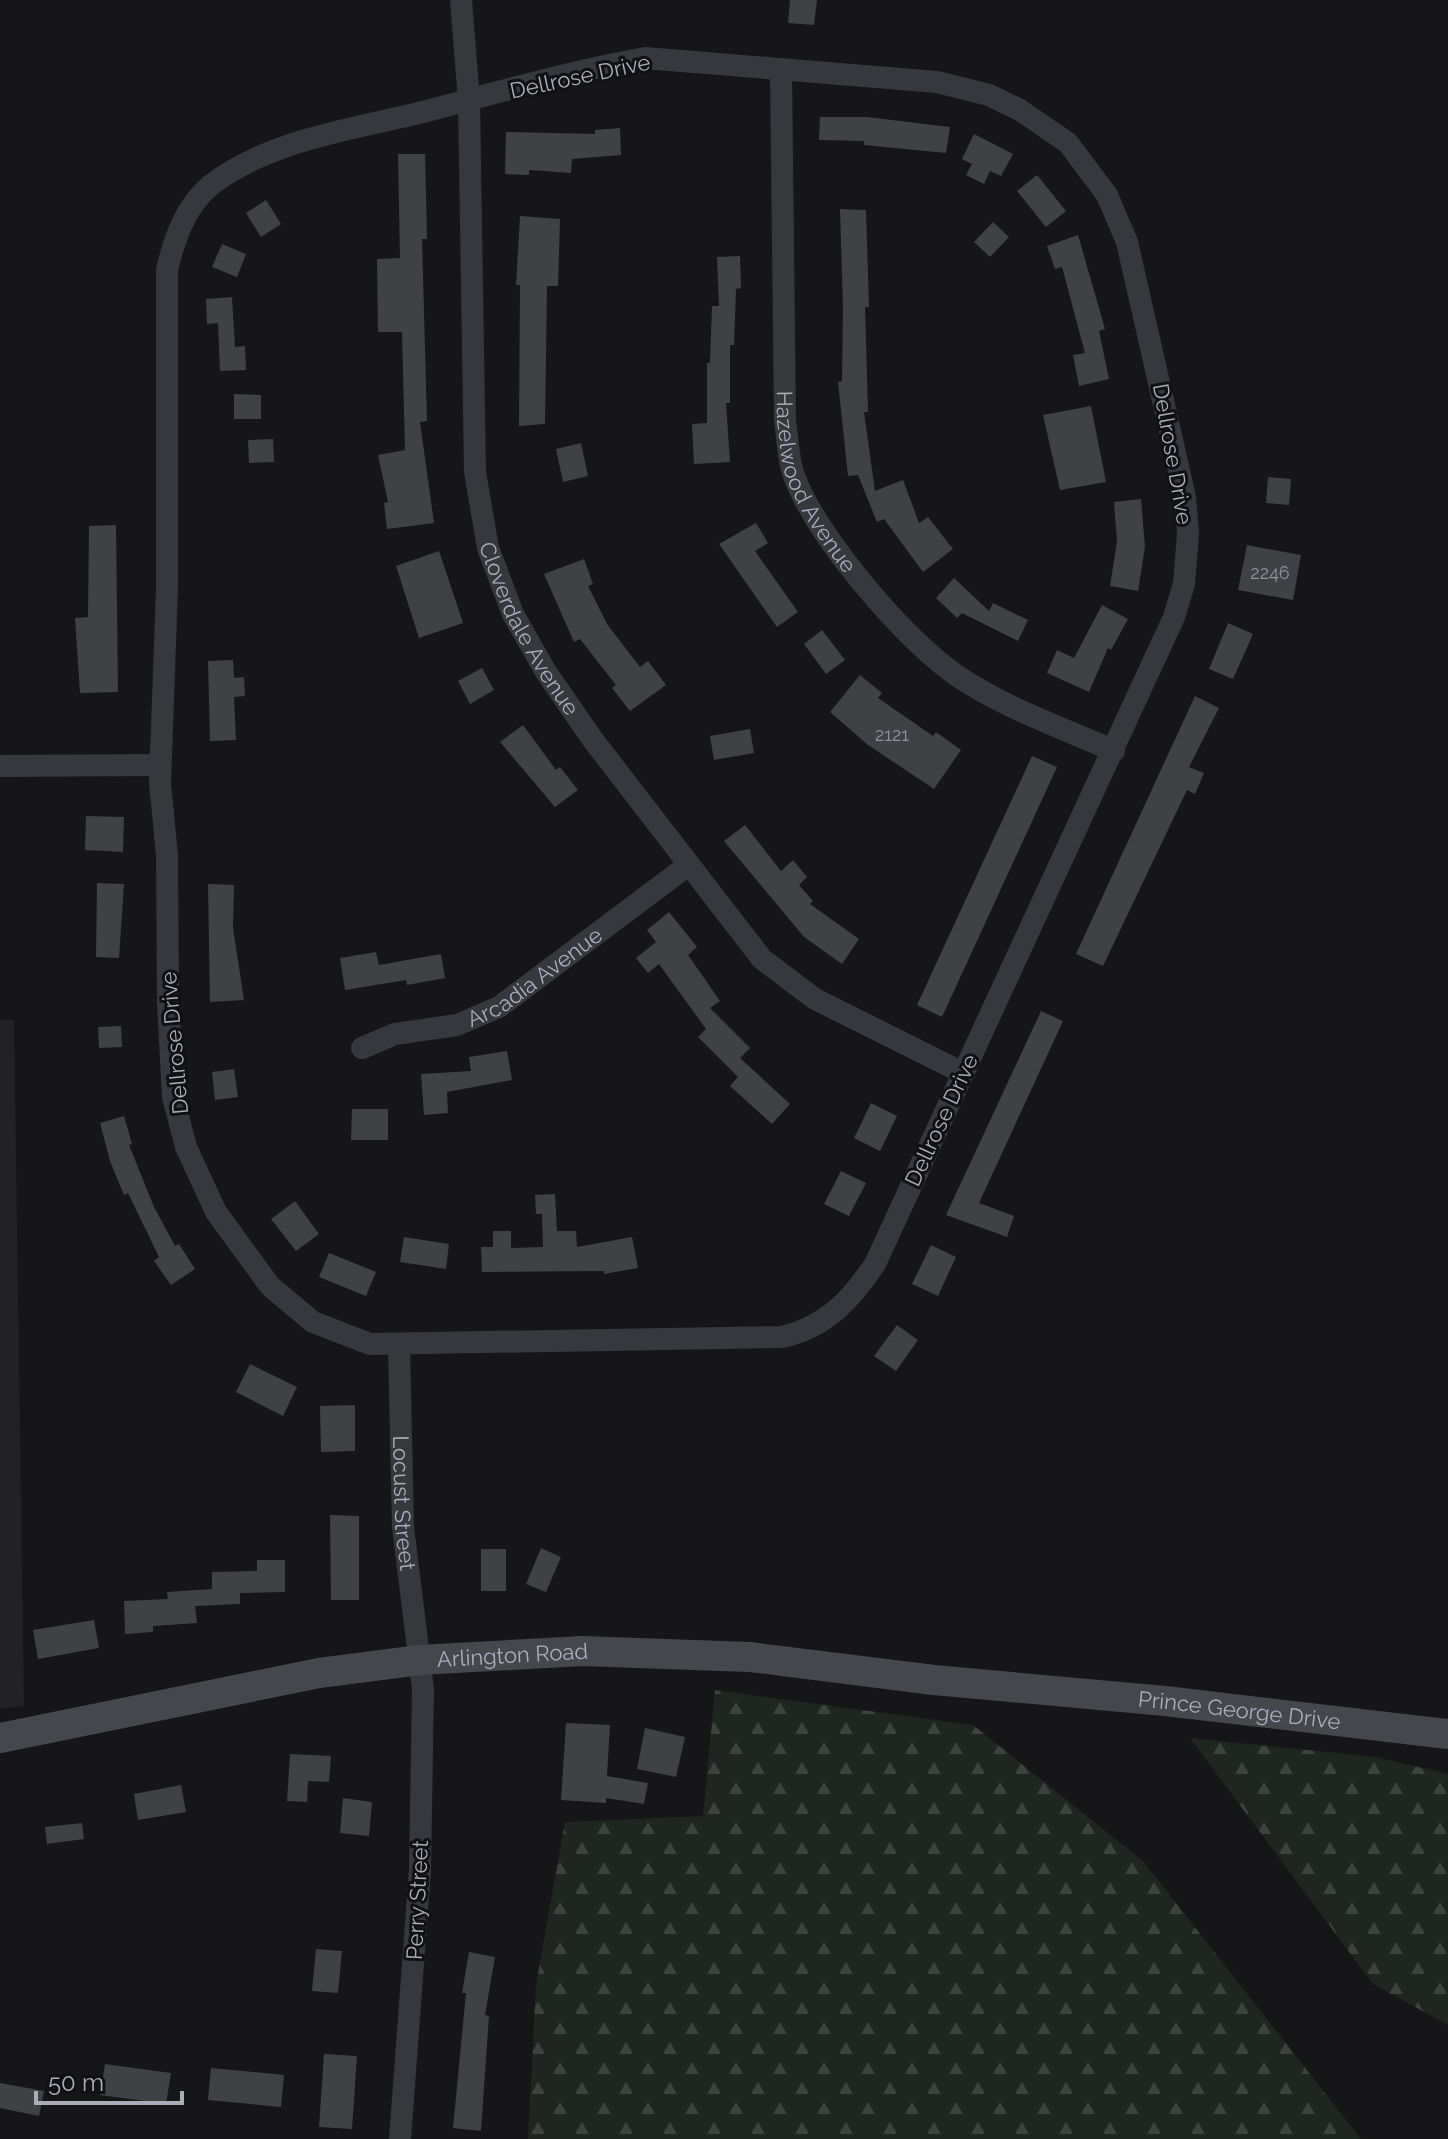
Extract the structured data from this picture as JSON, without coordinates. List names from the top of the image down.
{
  "streets": {
    "main road": ["Arlington Road", "Prince George Drive"],
    "street": [
      "Dellrose Drive",
      "Hazelwood Avenue",
      "Cloverdale Avenue",
      "Arcadia Avenue",
      "Locust Street",
      "Perry Street"
    ]
  },
  "crossings": [
    ["Dellrose Drive", "Hazelwood Avenue"],
    ["Dellrose Drive", "Cloverdale Avenue"],
    ["Dellrose Drive", "Locust Street"],
    ["Cloverdale Avenue", "Arcadia Avenue"],
    ["Locust Street", "Arlington Road"],
    ["Locust Street", "Perry Street"],
    ["Arlington Road", "Prince George Drive"],
    ["Arlington Road", "Perry Street"]
  ],
  "house_numbers": ["2246", "2121"],
  "scale_bar": "50 m"
}
